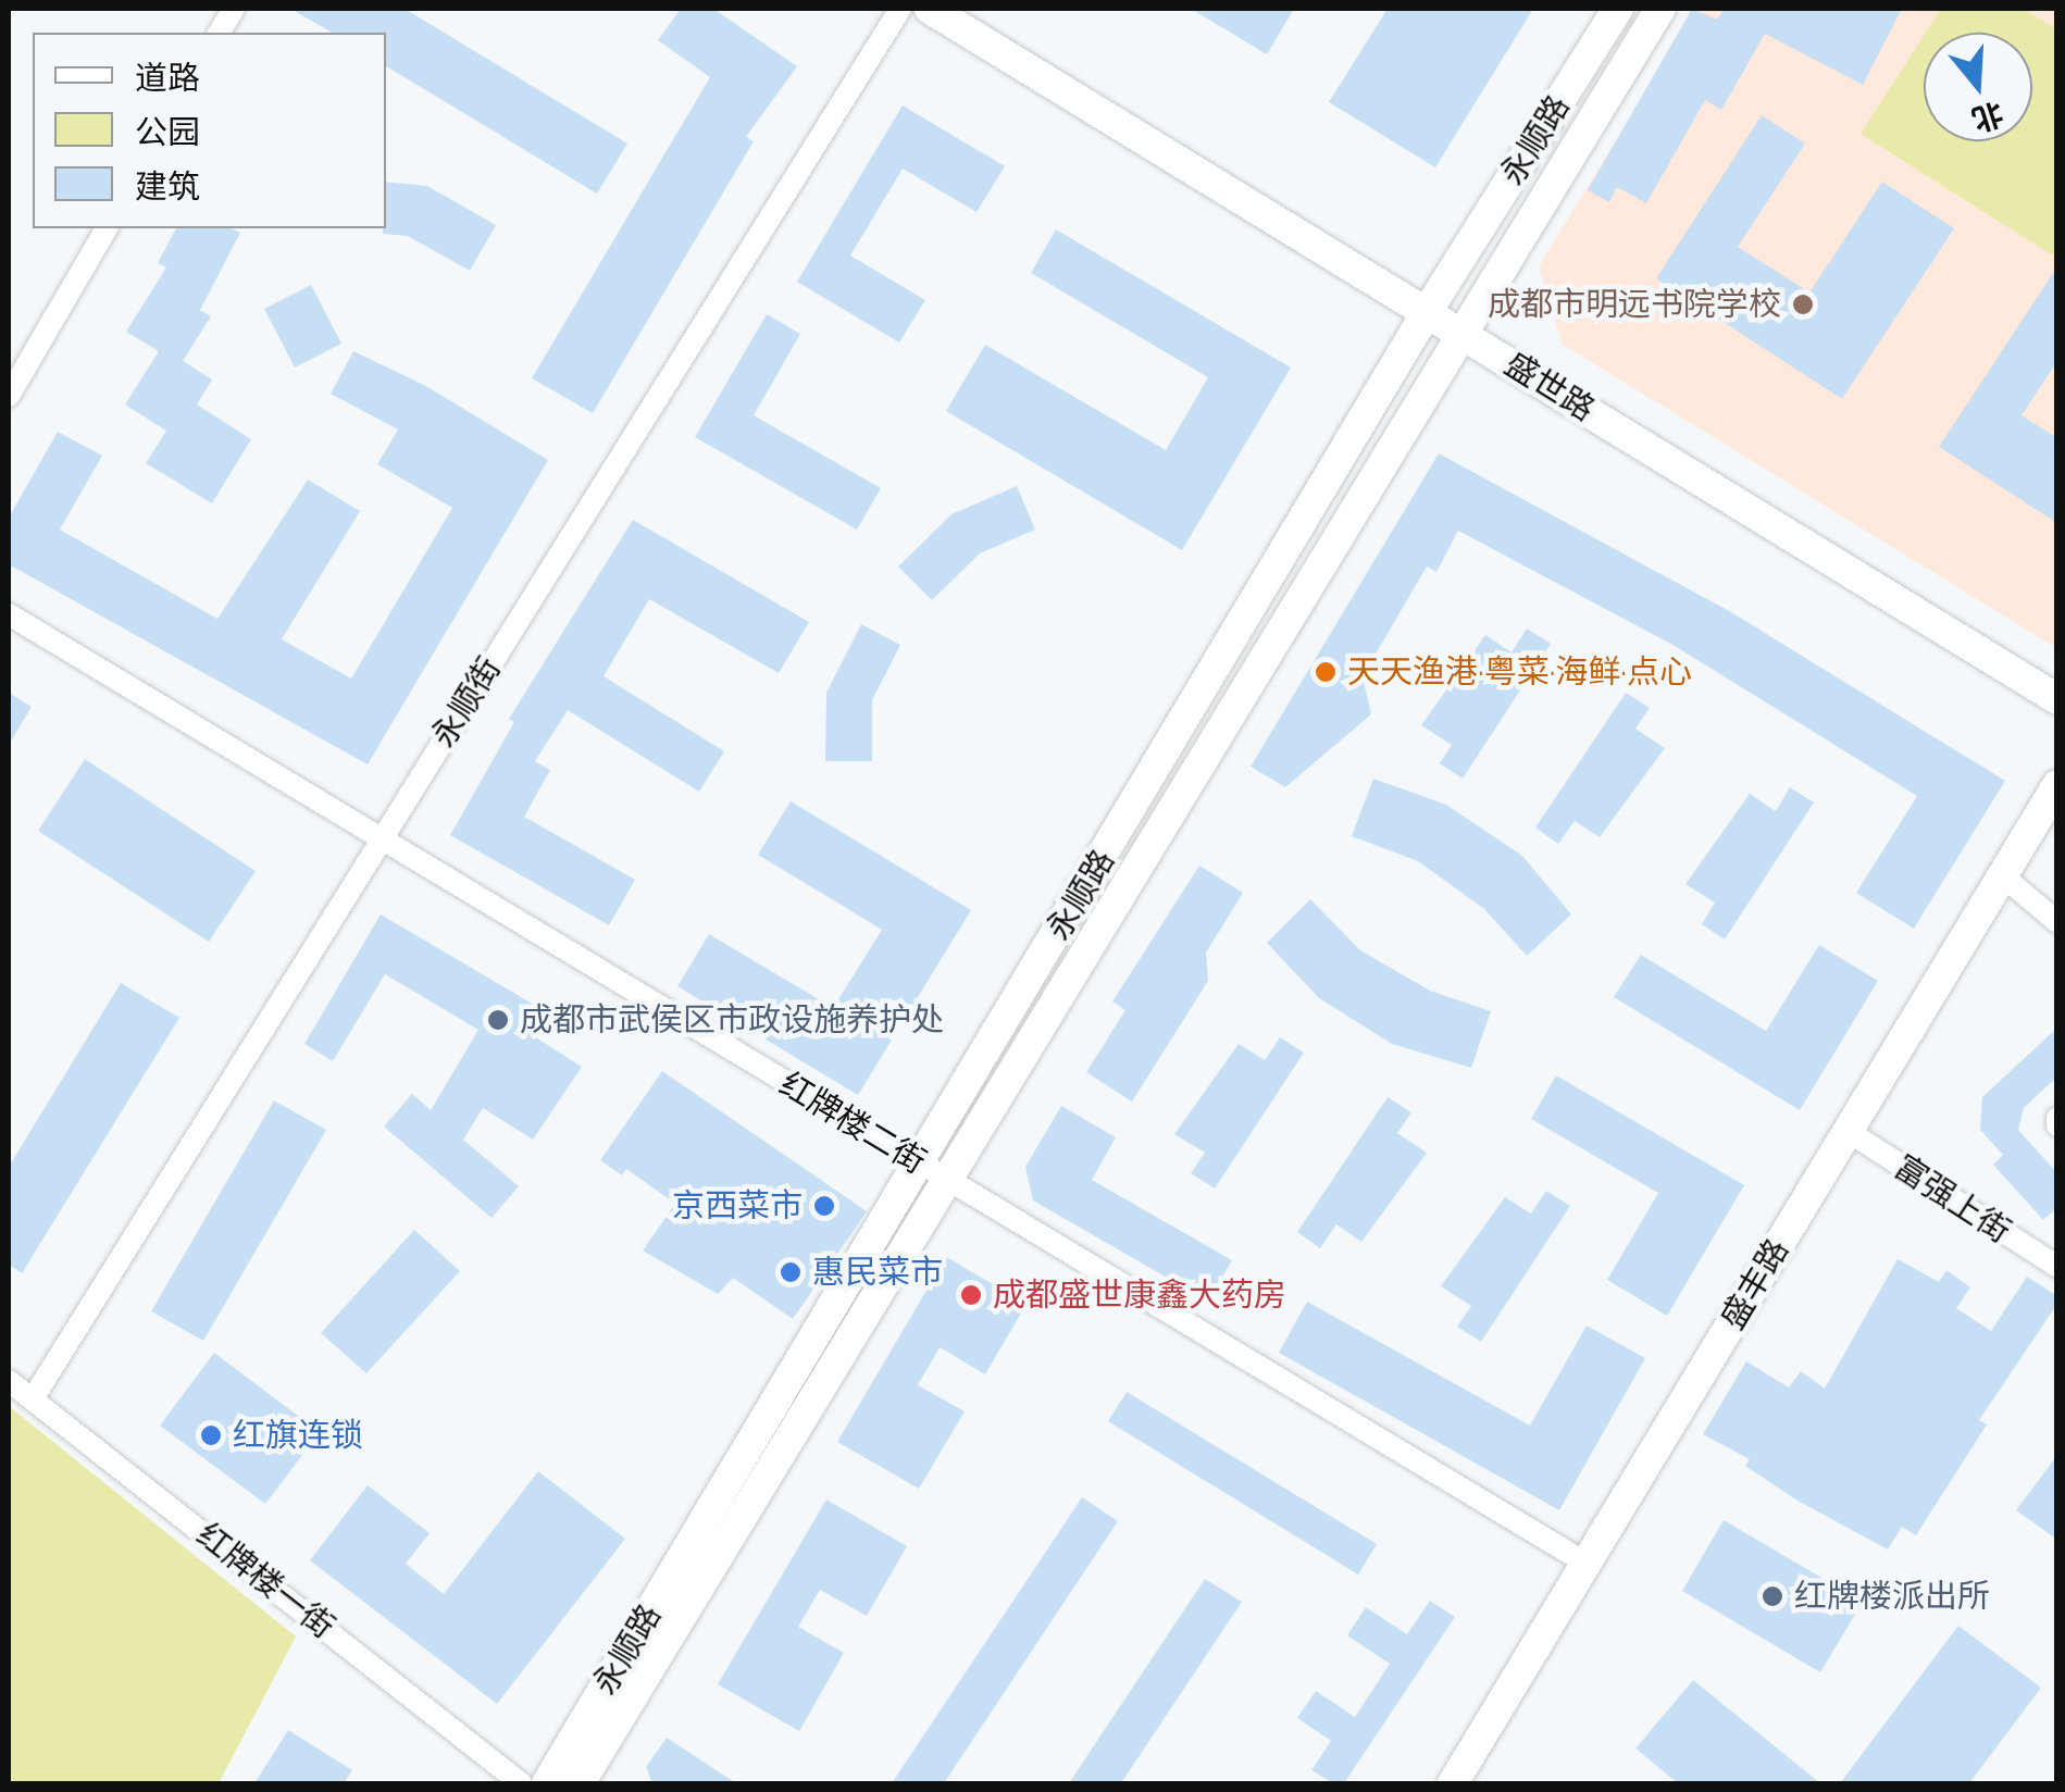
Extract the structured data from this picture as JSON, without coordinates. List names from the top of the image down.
{
  "streets": {
    "main road": ["永顺路", "盛世路", "盛丰路"],
    "street": [
      "永顺街",
      "红牌楼二街",
      "富强上街",
      "红牌楼一街"
    ]
  },
  "crossings": [
    ["永顺路", "盛世路"],
    ["永顺路", "红牌楼二街"],
    ["永顺街", "红牌楼二街"],
    ["永顺街", "红牌楼一街"],
    ["红牌楼二街", "盛丰路"],
    ["富强上街", "盛丰路"]
  ],
  "places": [
    "成都市明远书院学校",
    "天天渔港·粤菜·海鲜·点心",
    "成都市武侯区市政设施养护处",
    "京西菜市",
    "惠民菜市",
    "成都盛世康鑫大药房",
    "红旗连锁",
    "红牌楼派出所"
  ],
  "legend": ["道路", "公园", "建筑"],
  "north": "bottom"
}
